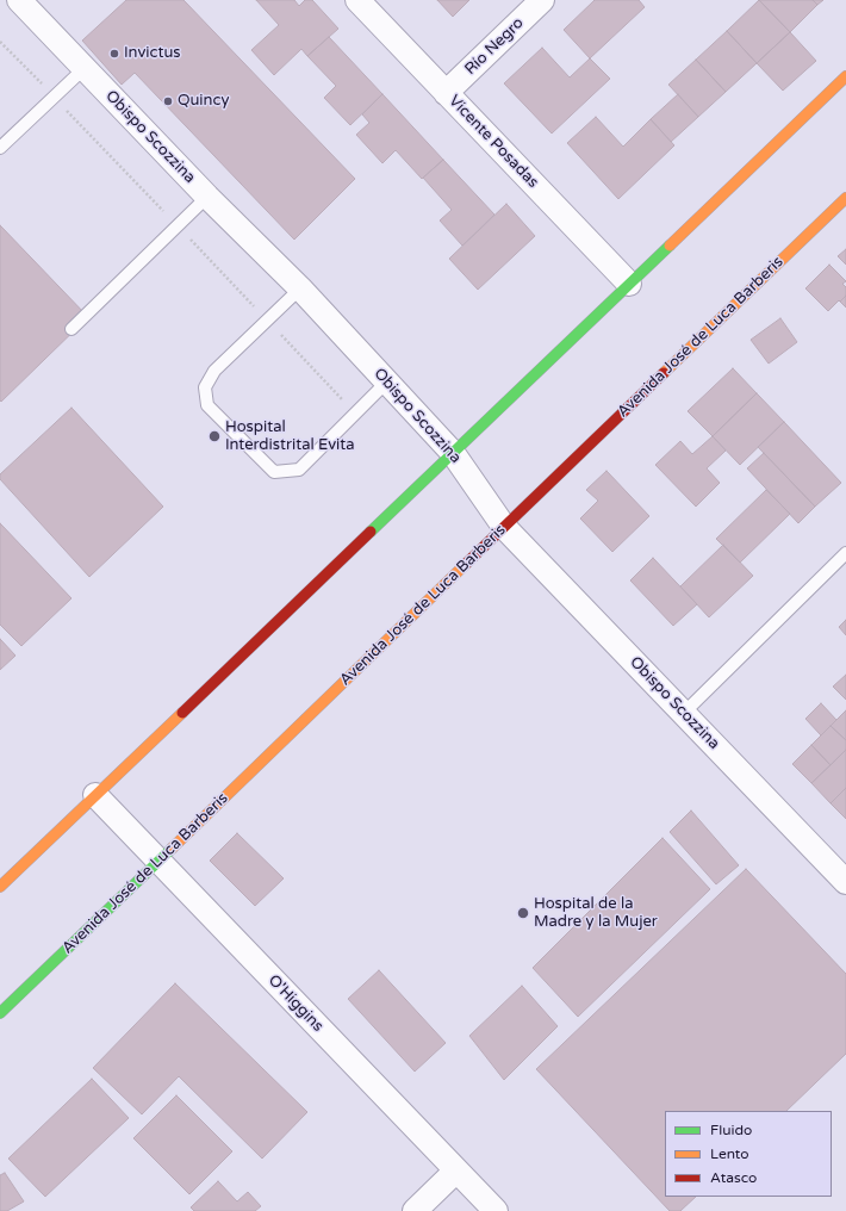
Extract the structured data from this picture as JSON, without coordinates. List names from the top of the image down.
{
  "streets": {
    "main road": ["Avenida José de Luca Barberis"],
    "street": [
      "Río Negro",
      "Obispo Scozzina",
      "Vicente Posadas",
      "O'Higgins"
    ]
  },
  "crossings": [
    ["Río Negro", "Vicente Posadas"],
    ["Obispo Scozzina", "Avenida José de Luca Barberis"],
    ["Avenida José de Luca Barberis", "O'Higgins"]
  ],
  "places": [
    "Invictus",
    "Quincy",
    "Hospital Interdistrital Evita",
    "Hospital de la Madre y la Mujer"
  ],
  "legend": ["Fluido", "Lento", "Atasco"]
}
